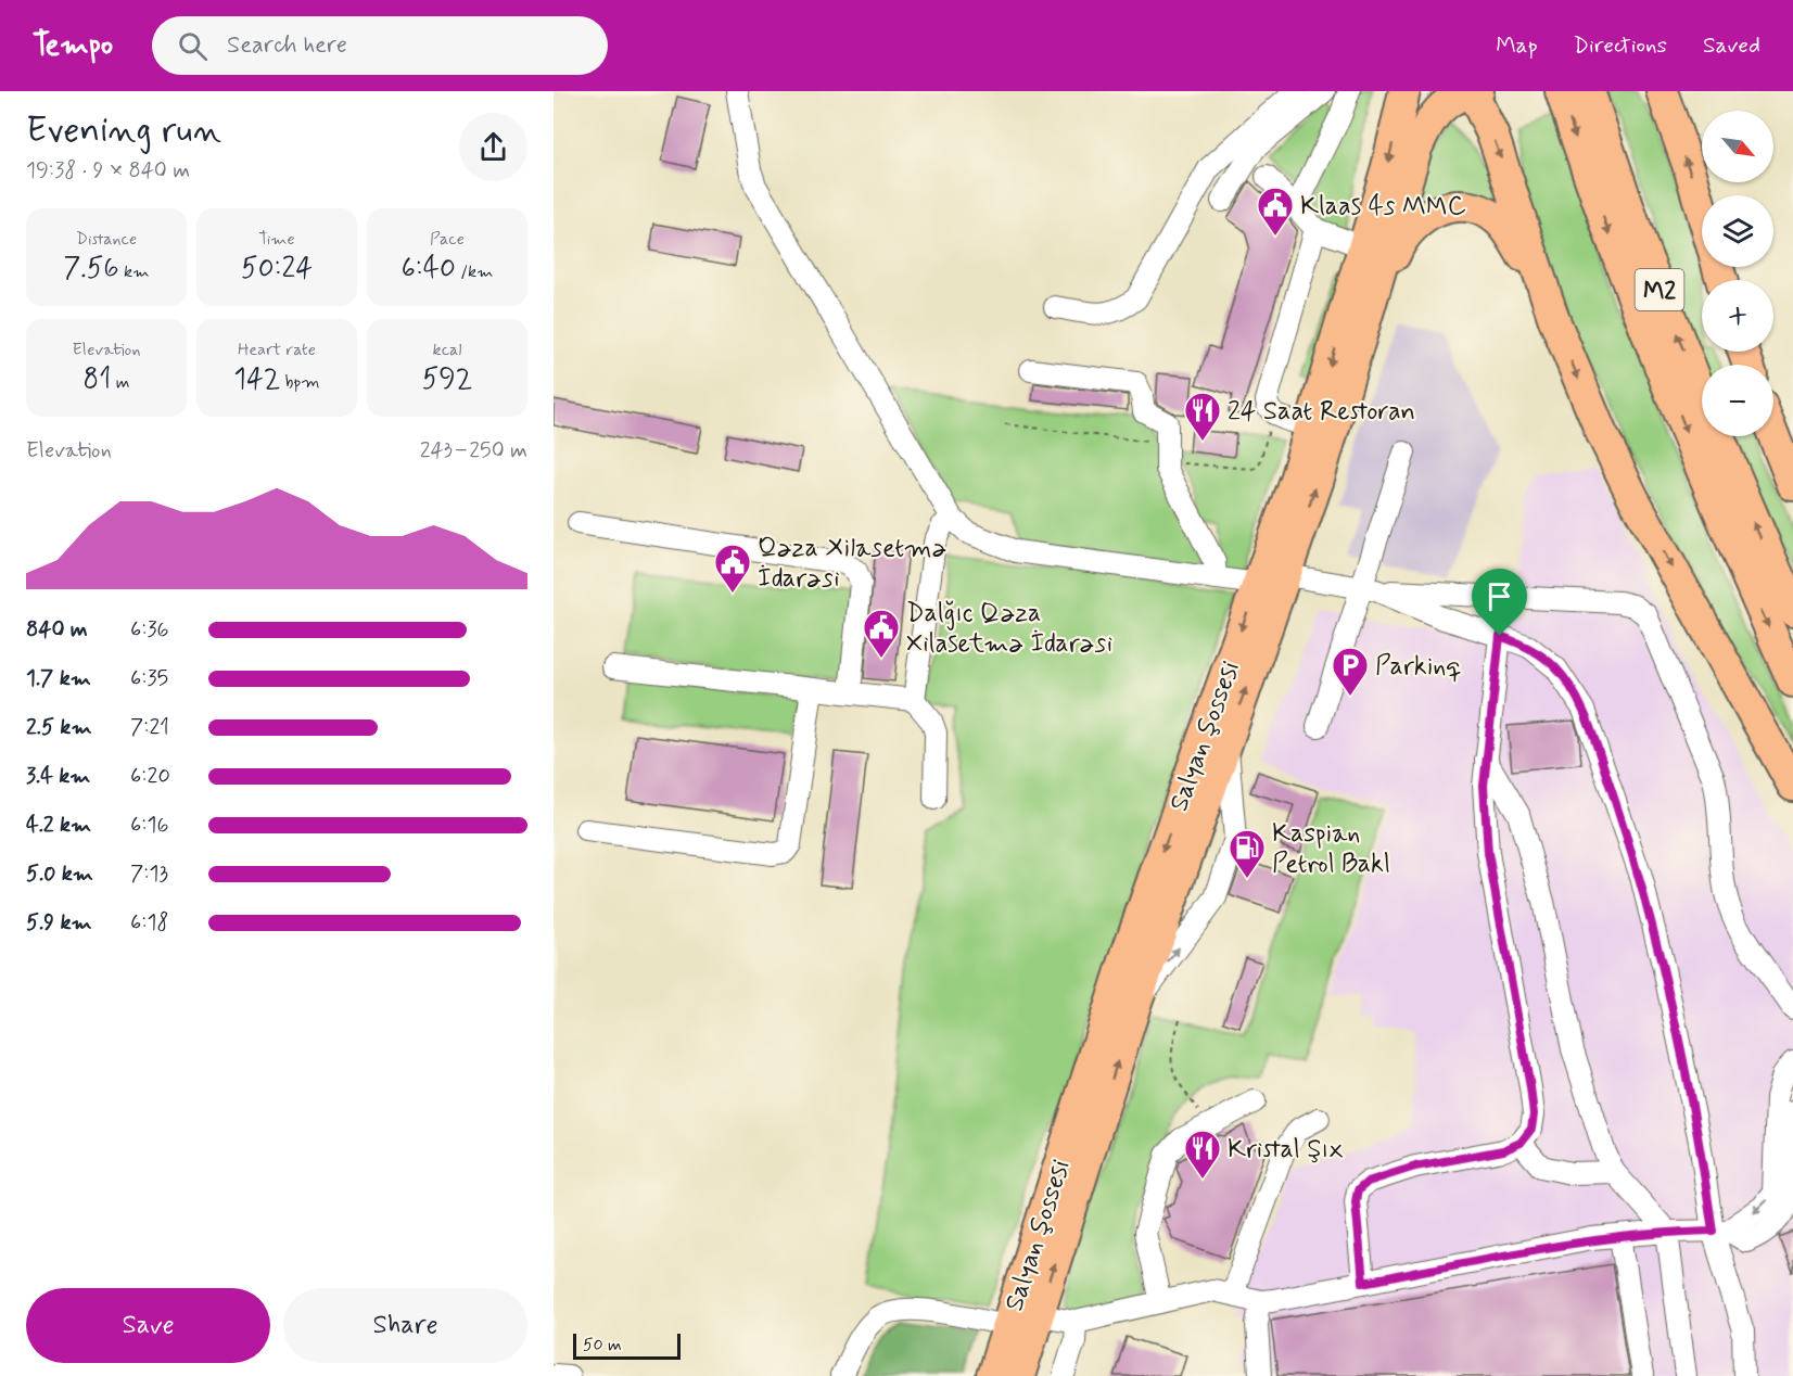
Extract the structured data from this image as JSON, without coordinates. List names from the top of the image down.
{
  "streets": {
    "highway": ["M2", "Salyan şossesi"]
  },
  "places": {
    "public building": ["Klaas 4s MMC", "Qəza Xilasetmə İdarəsi", "Dalğıc Qəza Xilasetmə İdarəsi"],
    "restaurant": ["24 Saat Restoran", "Kristal Şıx"],
    "parking": ["Parkinq"],
    "fuel station": ["Kaspian Petrol Bakl"]
  },
  "scale_bar": "50 m",
  "north": "bottom right",
  "page": {
    "header": "Tempo",
    "search": "Search here",
    "nav": ["Map", "Directions", "Saved"],
    "heading": ["Evening run", "19:38 · 9 × 840 m"],
    "map_buttons": ["+", "−"],
    "stats": [
      ["Distance", "7.56 km"],
      ["Time", "50:24"],
      ["Pace", "6:40 /km"],
      ["Elevation", "81 m"],
      ["Heart rate", "142 bpm"],
      ["kcal", "592"]
    ],
    "chart": ["Elevation", "243–250 m"],
    "list": [
      {
        "name": "840 m",
        "note": "6:36"
      },
      {
        "name": "1.7 km",
        "note": "6:35"
      },
      {
        "name": "2.5 km",
        "note": "7:21"
      },
      {
        "name": "3.4 km",
        "note": "6:20"
      },
      {
        "name": "4.2 km",
        "note": "6:16"
      },
      {
        "name": "5.0 km",
        "note": "7:13"
      },
      {
        "name": "5.9 km",
        "note": "6:18"
      }
    ],
    "buttons": ["Save", "Share"],
    "scale": "50 m"
  }
}
